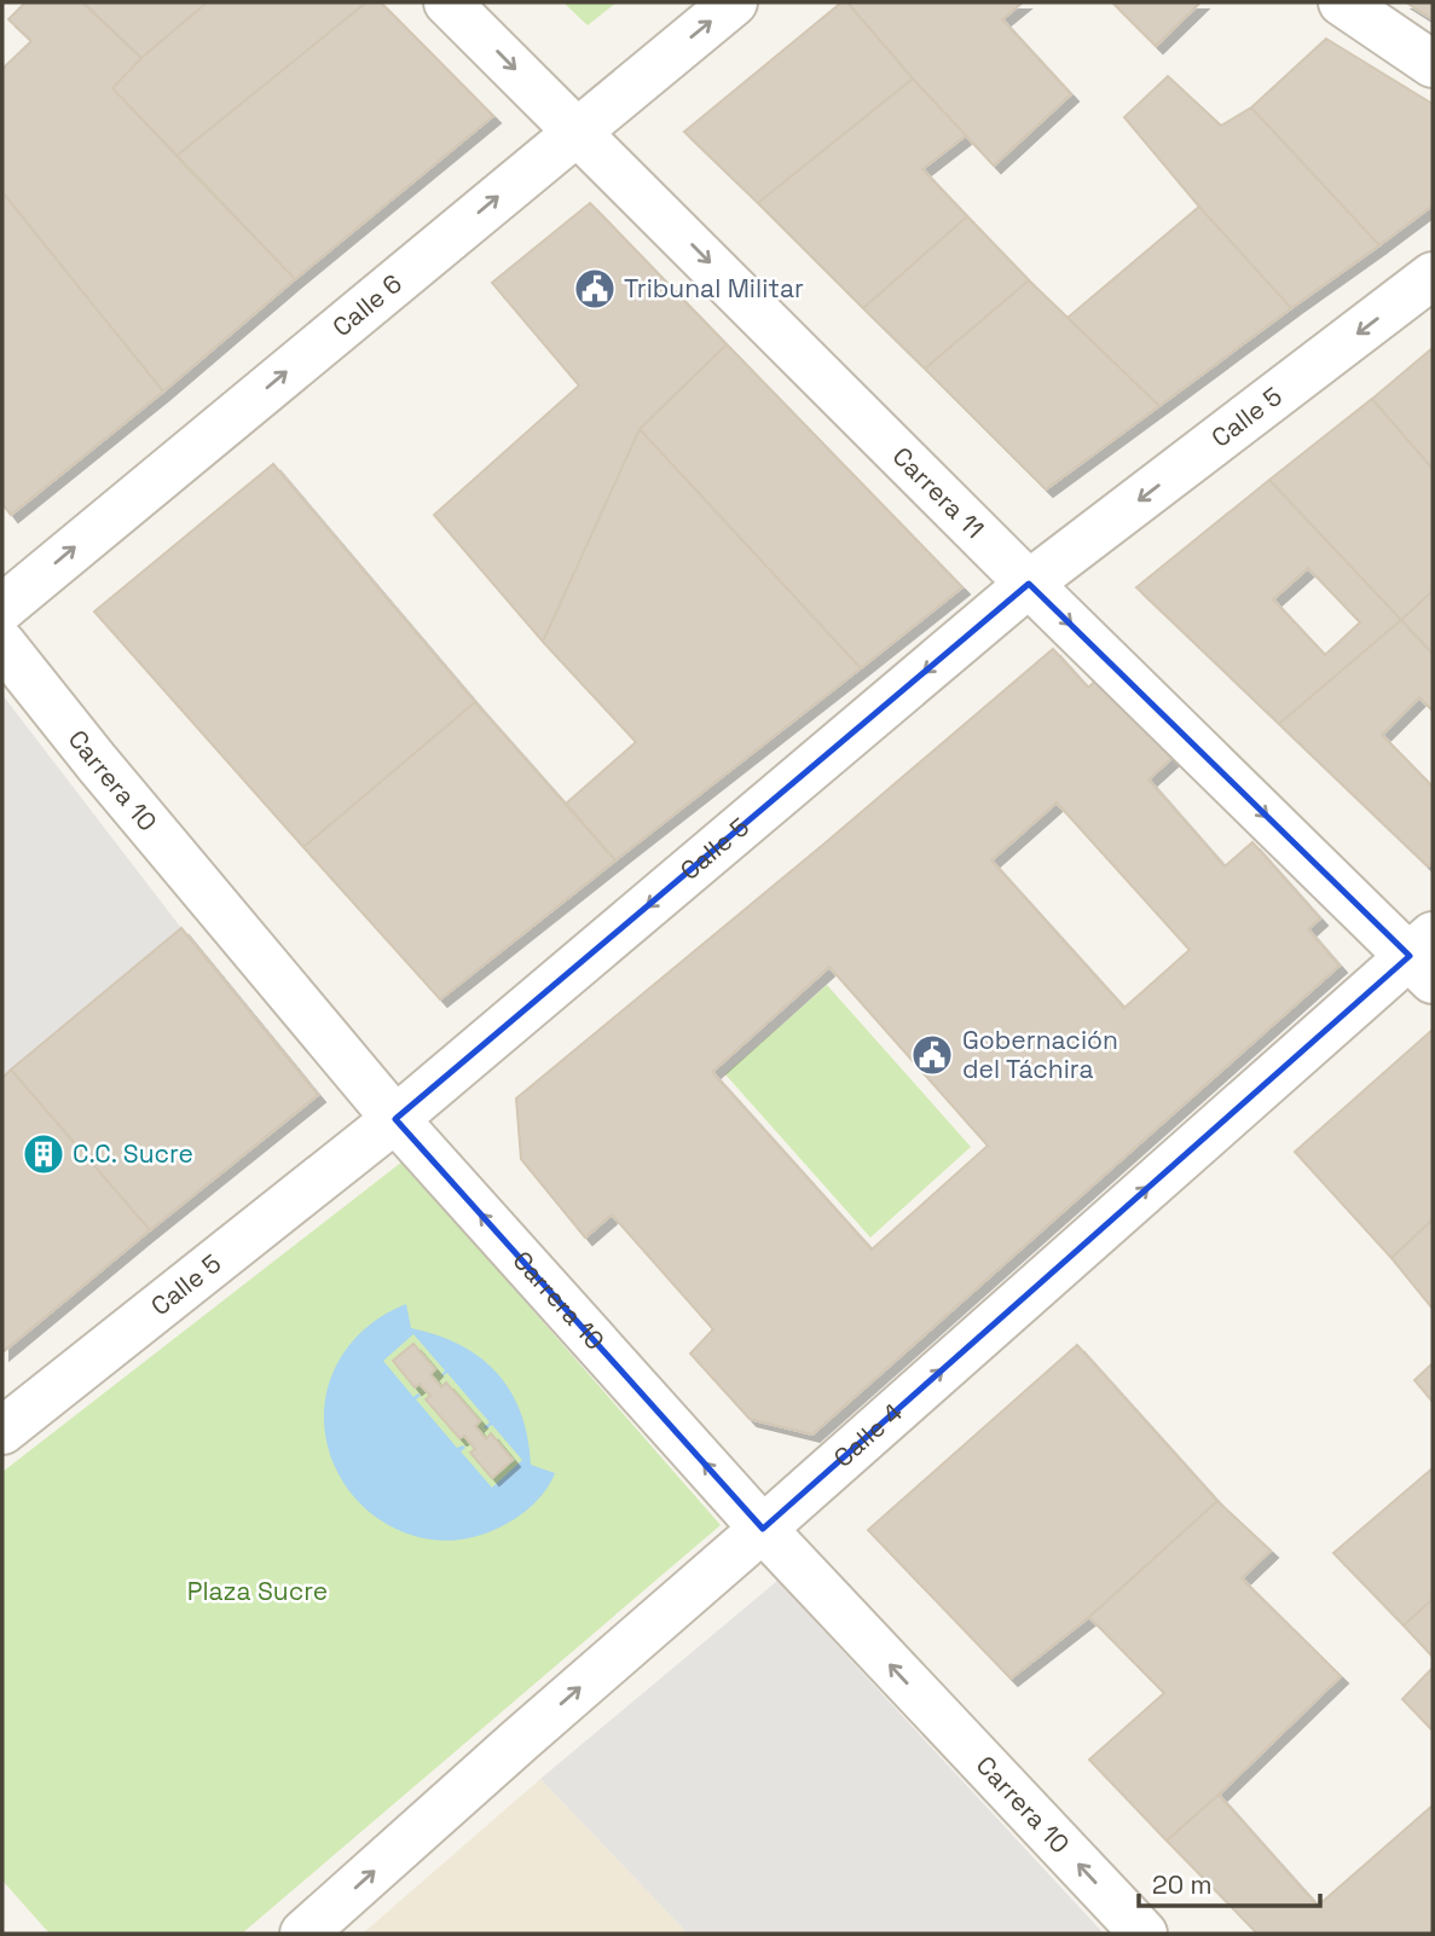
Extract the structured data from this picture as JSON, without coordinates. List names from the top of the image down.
{
  "streets": {
    "street": [
      "Calle 6",
      "Calle 5",
      "Carrera 11",
      "Carrera 10",
      "Calle 4"
    ]
  },
  "crossings": [
    ["Calle 6", "Carrera 11"],
    ["Calle 5", "Carrera 11"],
    ["Calle 5", "Carrera 10"],
    ["Carrera 11", "Calle 4"],
    ["Carrera 10", "Calle 4"]
  ],
  "one_way": [
    "Calle 6",
    "Calle 5",
    "Carrera 11",
    "Carrera 10",
    "Calle 4"
  ],
  "parks": ["Plaza Sucre"],
  "places": {
    "public building": ["Tribunal Militar", "Gobernación del Táchira"],
    "building": ["C.C. Sucre"]
  },
  "scale_bar": "20 m"
}
